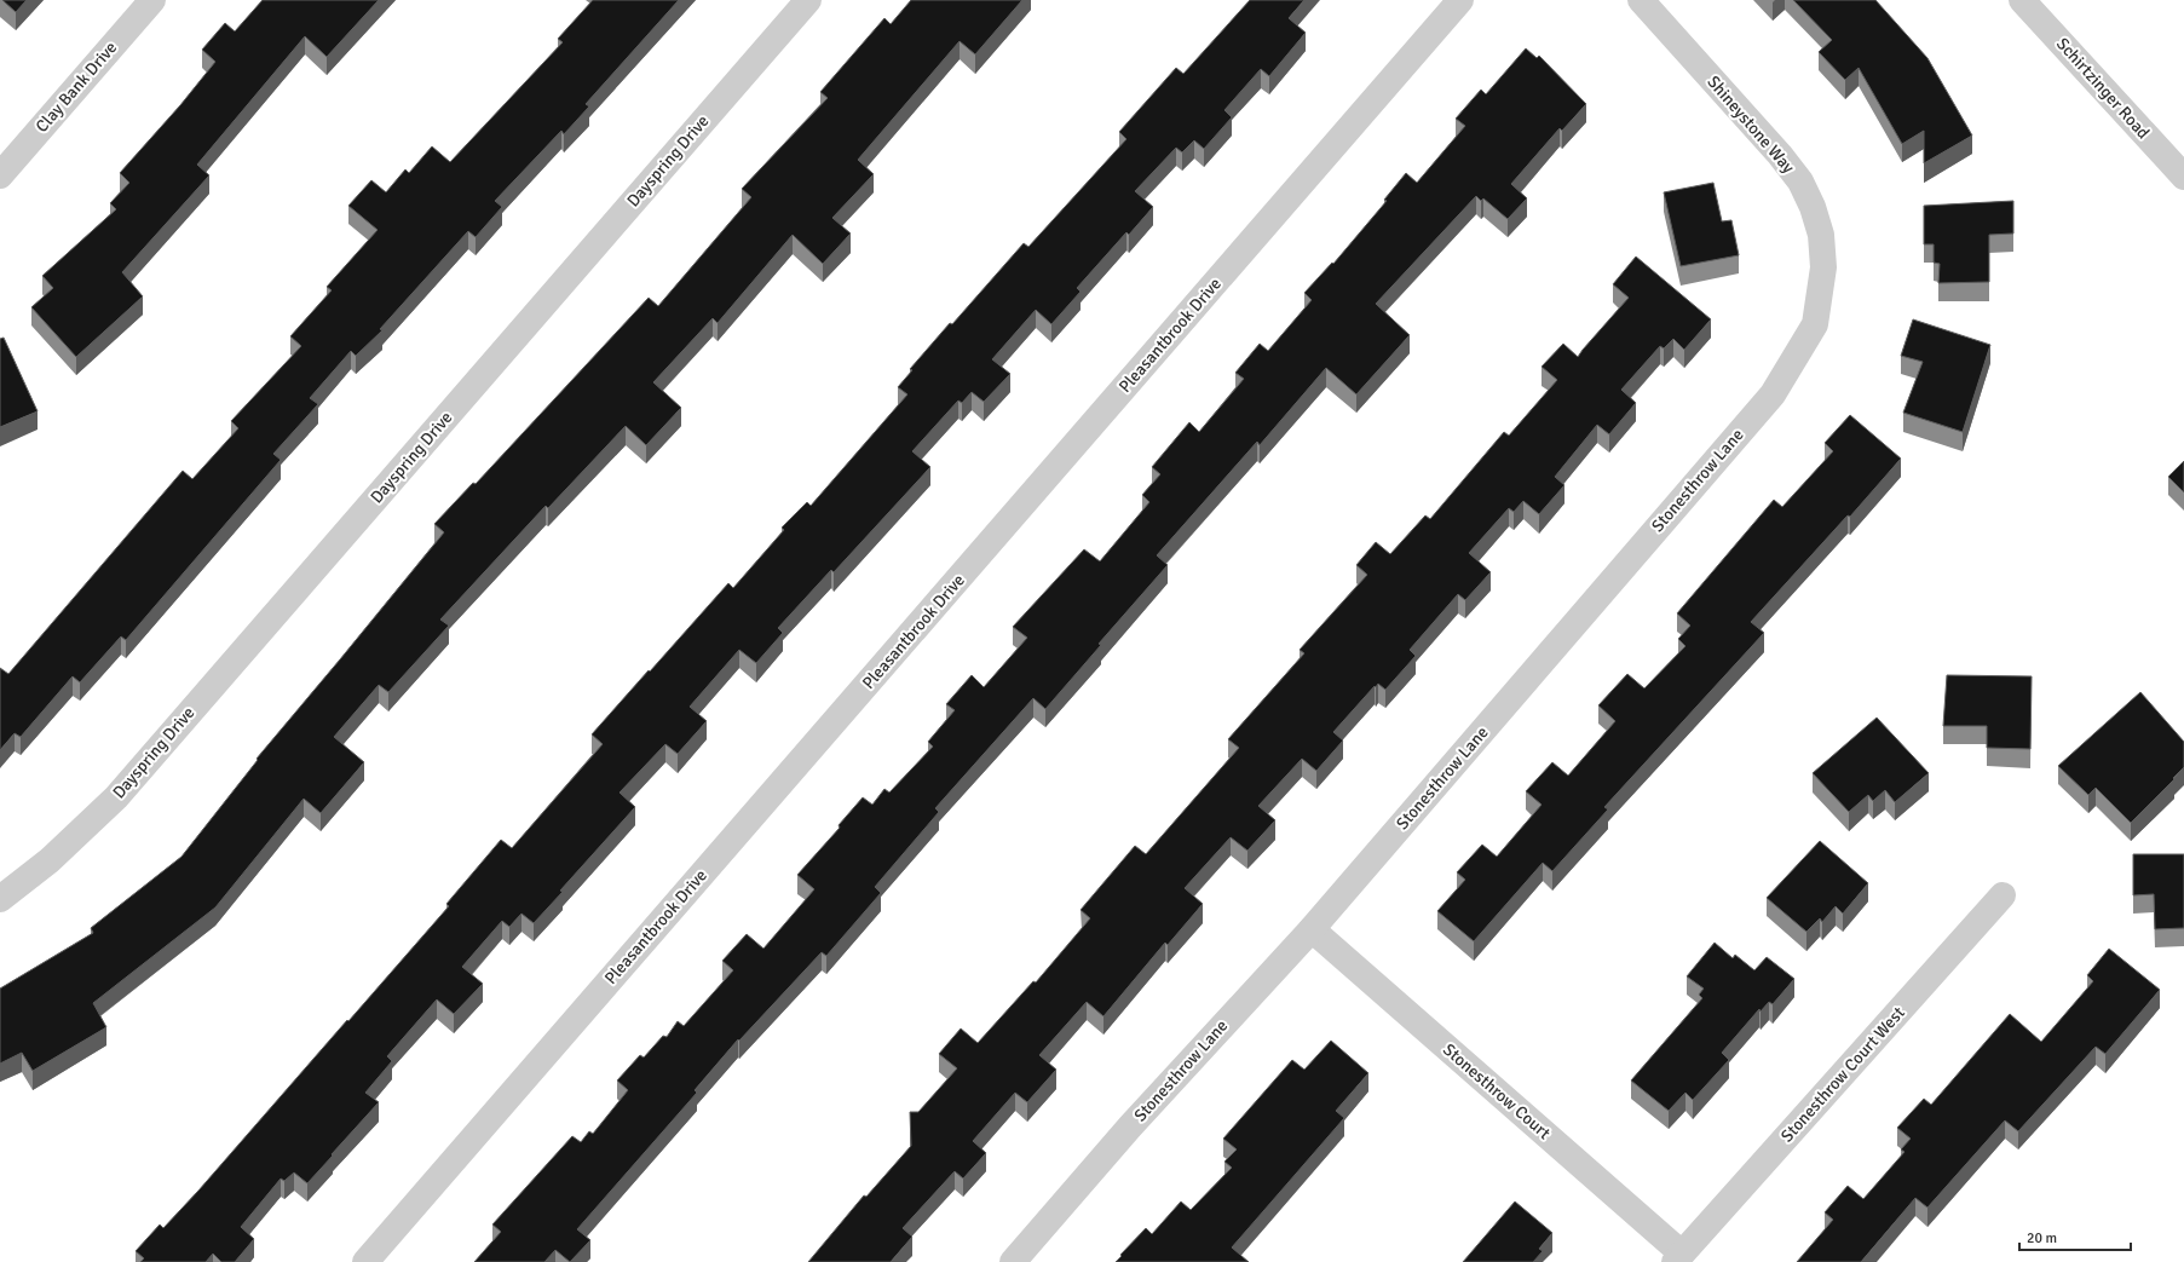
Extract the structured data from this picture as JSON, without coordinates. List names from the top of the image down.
{
  "streets": {
    "street": [
      "Clay Bank Drive",
      "Schirtzinger Road",
      "Shineystone Way",
      "Dayspring Drive",
      "Pleasantbrook Drive",
      "Stonesthrow Lane",
      "Stonesthrow Court West",
      "Stonesthrow Court"
    ]
  },
  "crossings": [
    ["Shineystone Way", "Stonesthrow Lane"],
    ["Stonesthrow Lane", "Stonesthrow Court"],
    ["Stonesthrow Court West", "Stonesthrow Court"]
  ],
  "scale_bar": "20 m"
}
